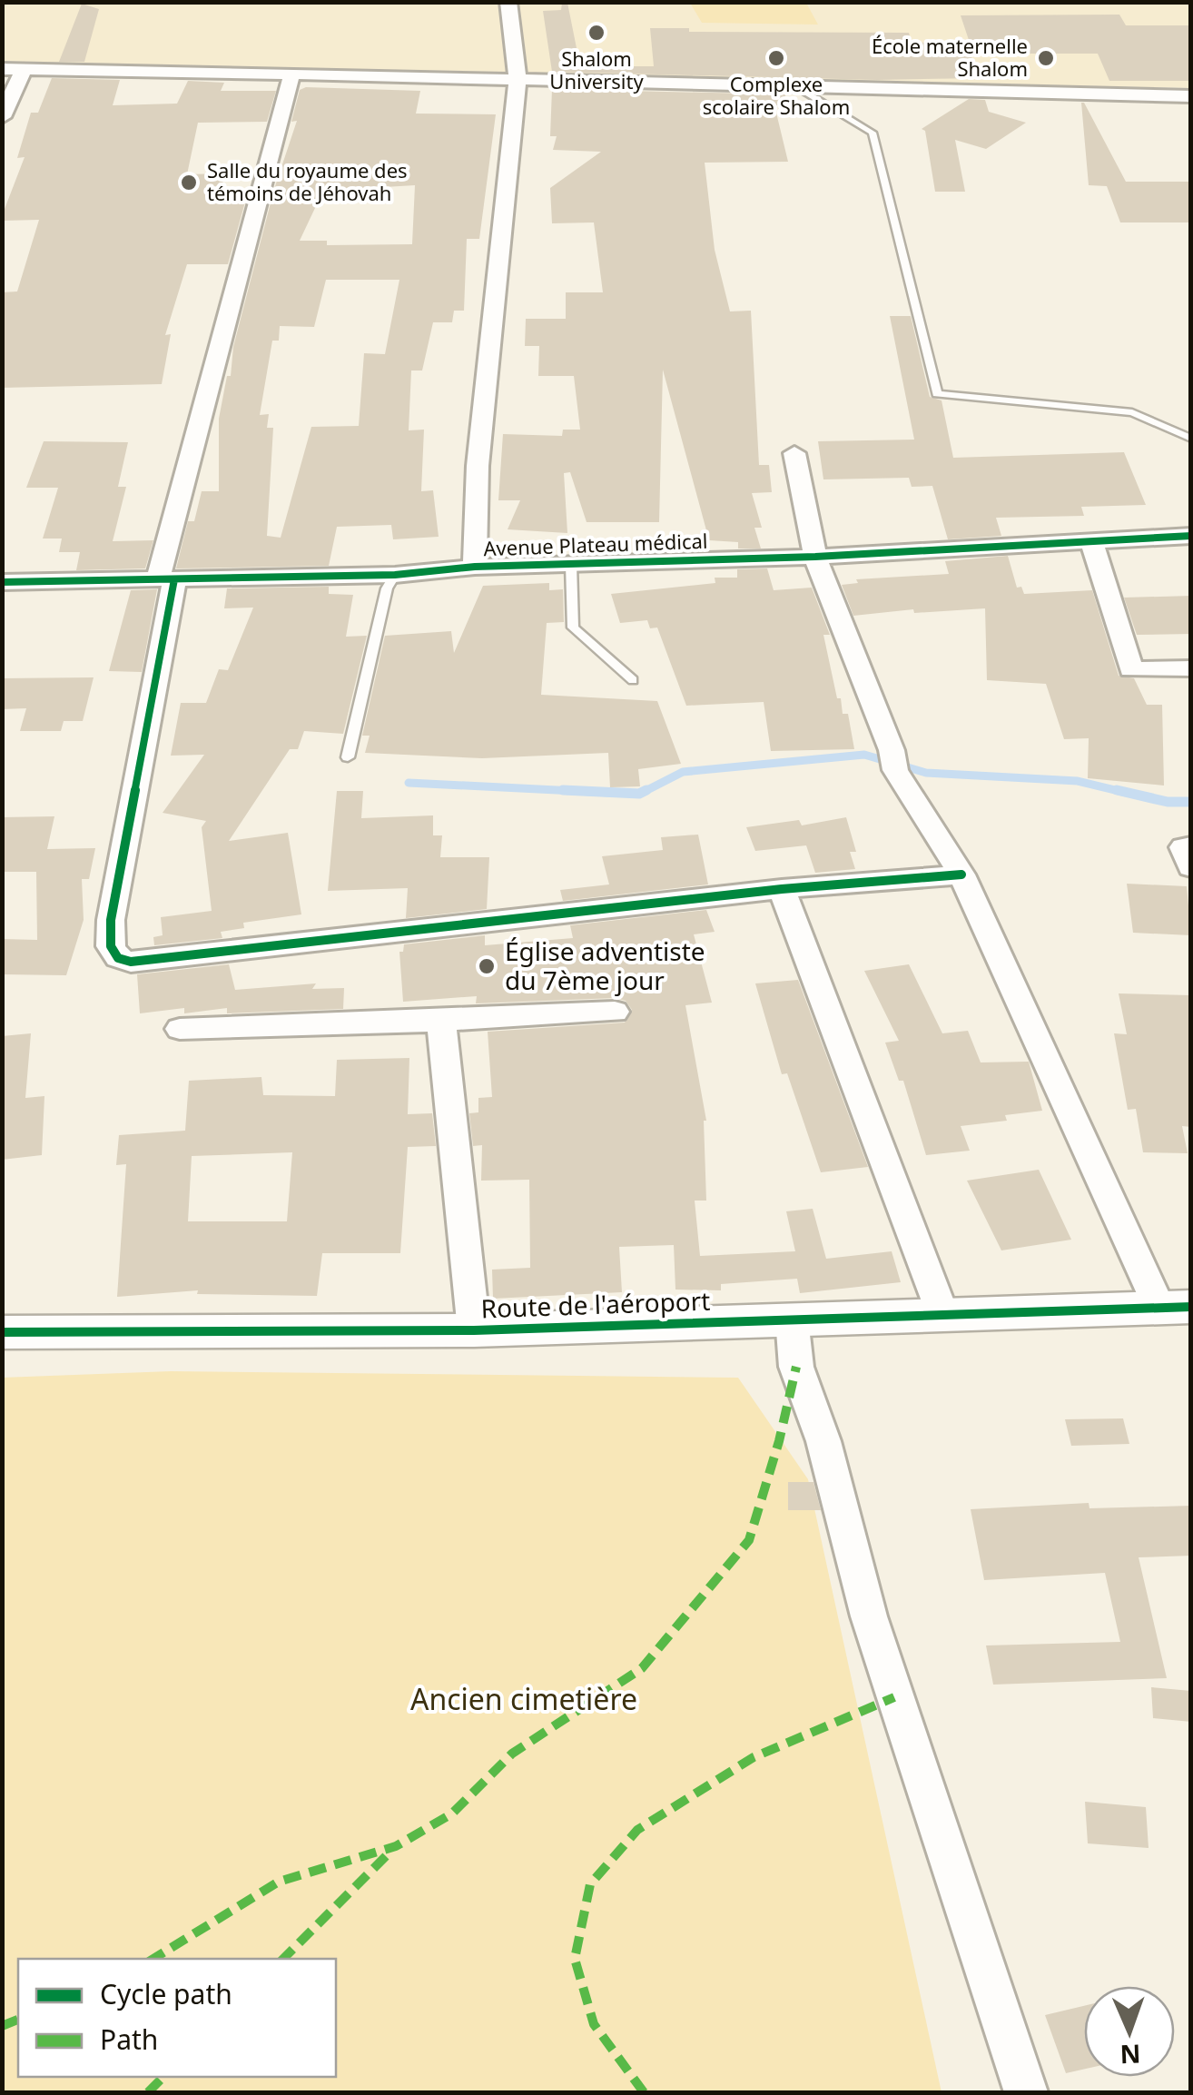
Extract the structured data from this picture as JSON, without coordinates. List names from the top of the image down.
{
  "streets": {
    "street": ["Avenue Plateau médical", "Route de l'aéroport"]
  },
  "parks": ["Ancien cimetière"],
  "places": [
    "Shalom University",
    "Complexe scolaire Shalom",
    "École maternelle Shalom",
    "Salle du royaume des témoins de Jéhovah",
    "Église adventiste du 7ème jour"
  ],
  "legend": ["Cycle path", "Path"],
  "north": "bottom"
}
